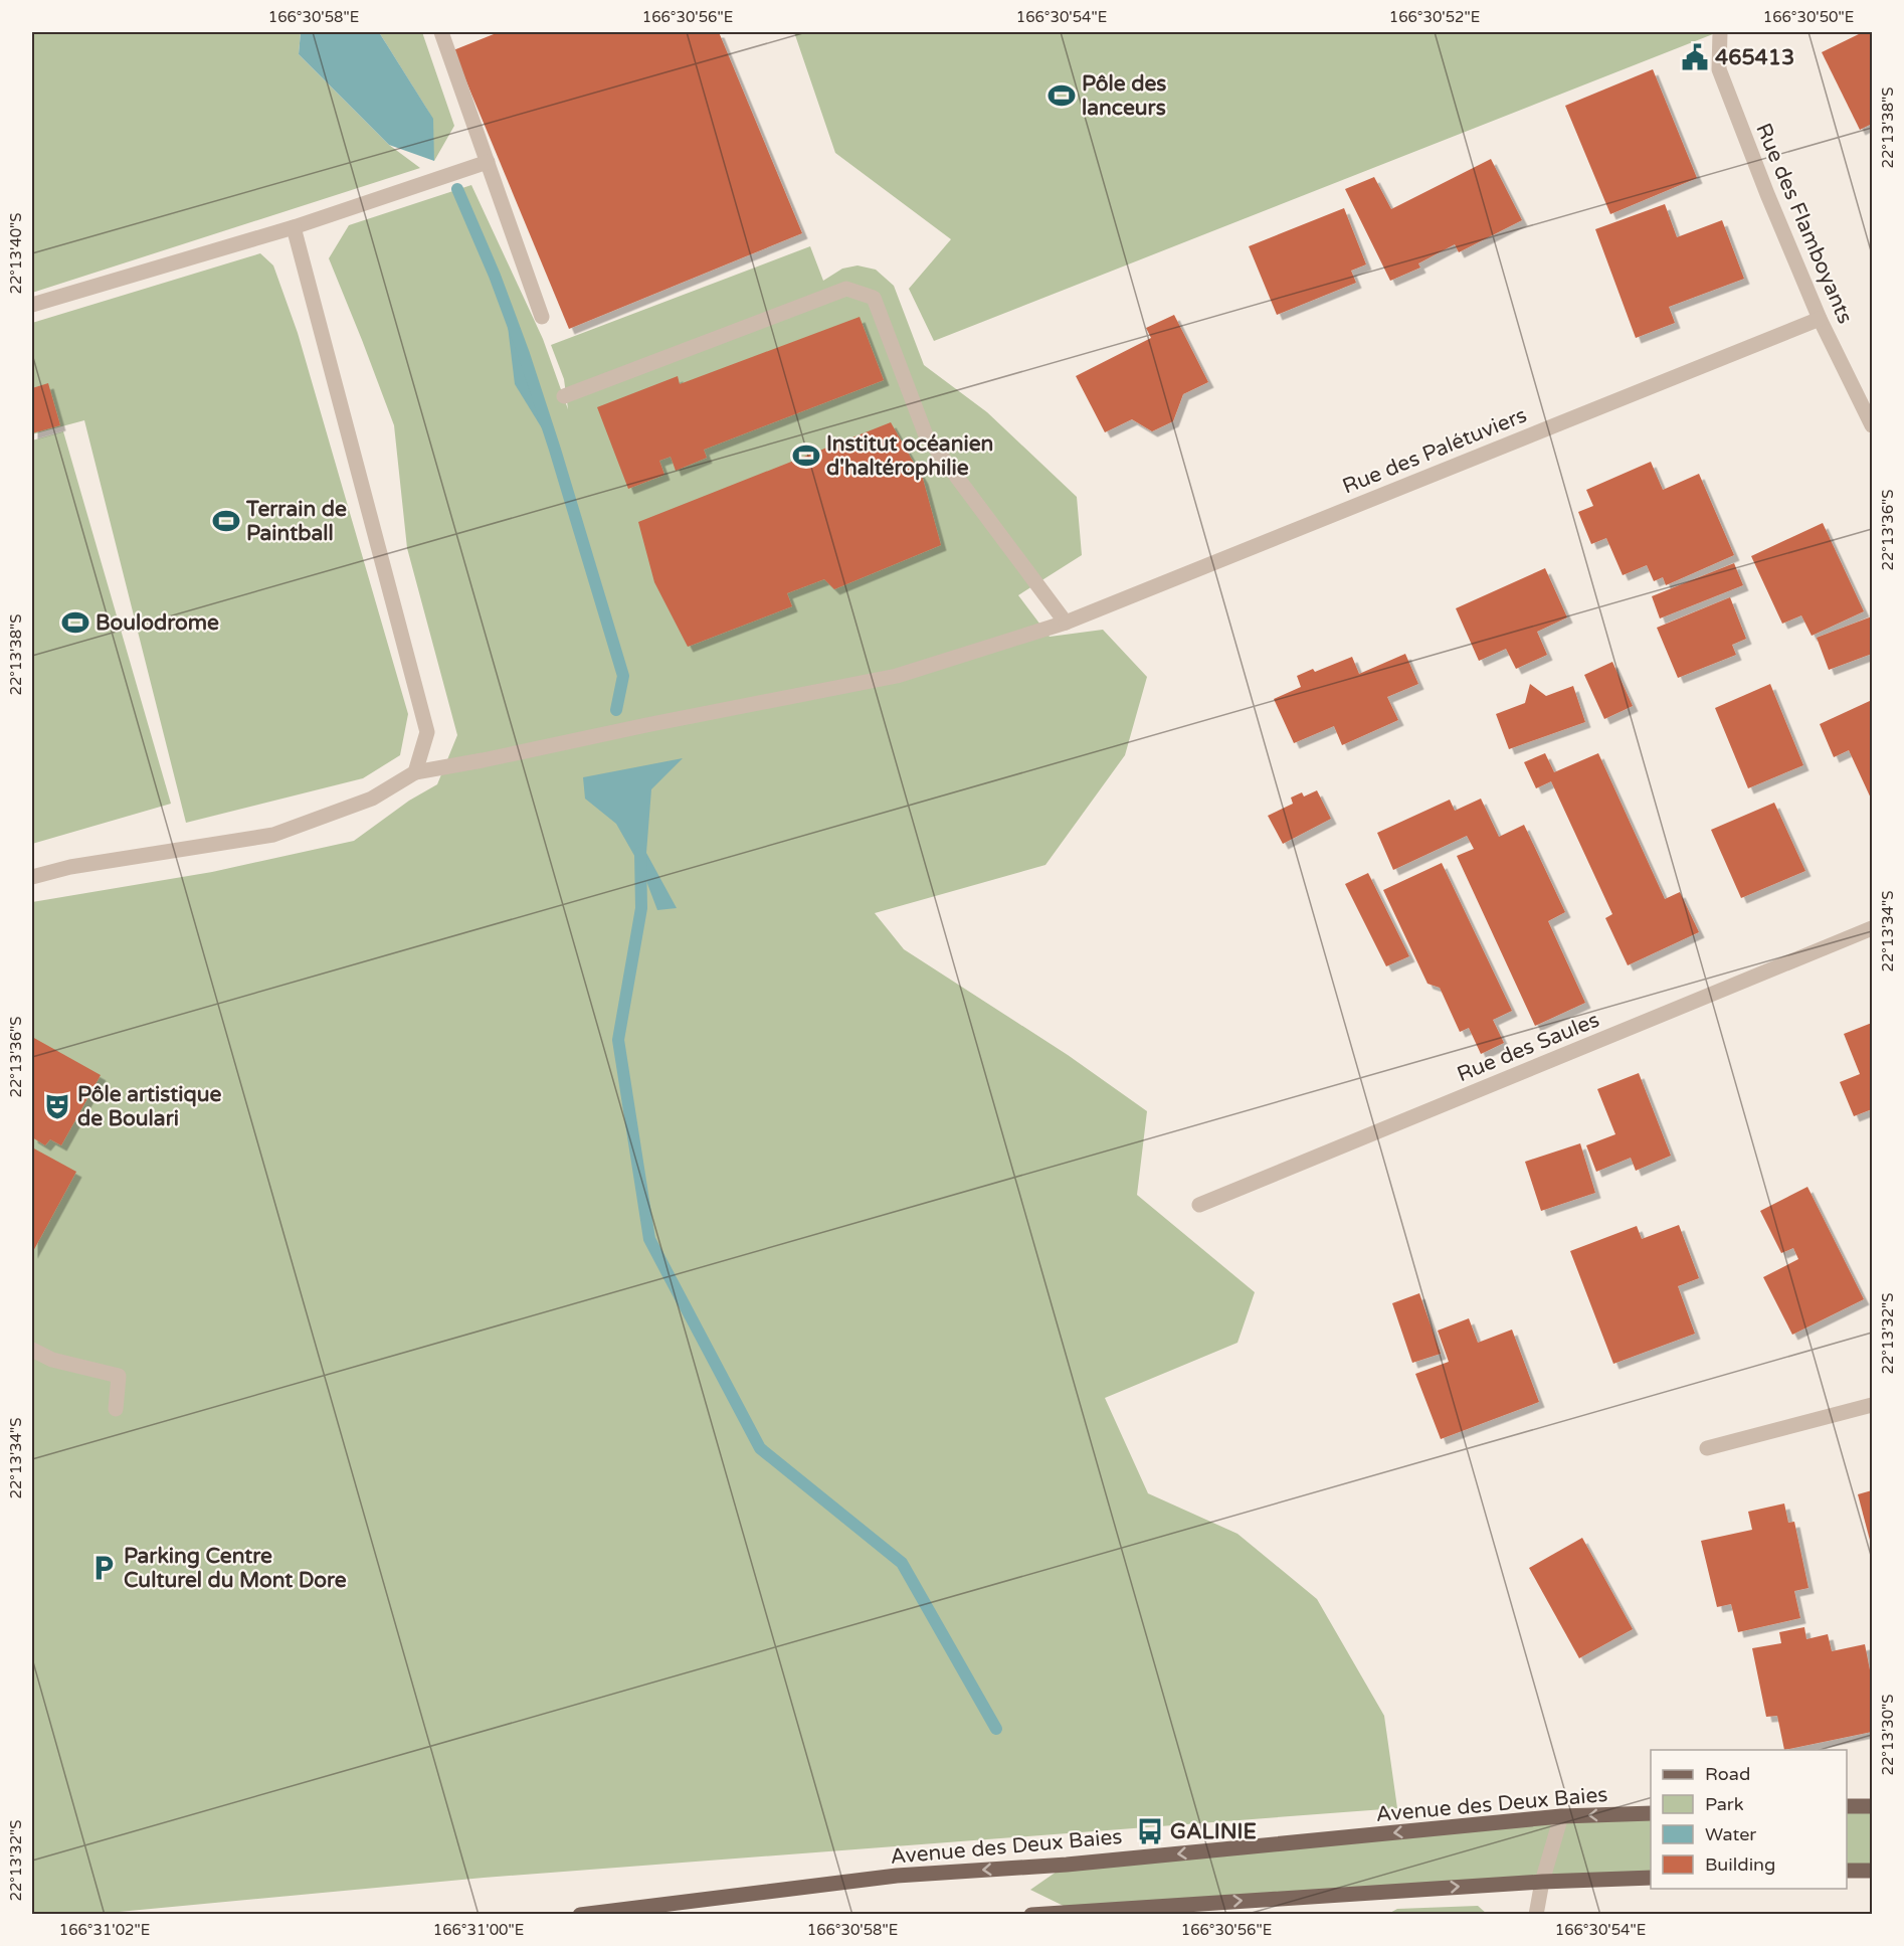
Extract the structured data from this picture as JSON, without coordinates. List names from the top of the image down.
{
  "streets": {
    "main road": ["Avenue des Deux Baies"],
    "street": ["Rue des Flamboyants", "Rue des Palétuviers", "Rue des Saules"]
  },
  "crossings": [
    ["Rue des Flamboyants", "Rue des Palétuviers"]
  ],
  "places": {
    "public building": ["465413"],
    "sports": [
      "Pôle des lanceurs",
      "Institut océanien d'haltérophilie",
      "Terrain de Paintball",
      "Boulodrome"
    ],
    "theatre": ["Pôle artistique de Boulari"],
    "parking": ["Parking Centre Culturel du Mont Dore"],
    "bus stop": ["GALINIE"]
  },
  "legend": [
    "Road",
    "Park",
    "Water",
    "Building"
  ],
  "coordinates": [
    "166°30'58\"E",
    "166°30'56\"E",
    "166°30'54\"E",
    "166°30'52\"E",
    "166°30'50\"E",
    "22°13'38\"S",
    "22°13'40\"S",
    "22°13'36\"S",
    "22°13'34\"S",
    "22°13'32\"S",
    "22°13'30\"S",
    "166°31'02\"E",
    "166°31'00\"E"
  ]
}
